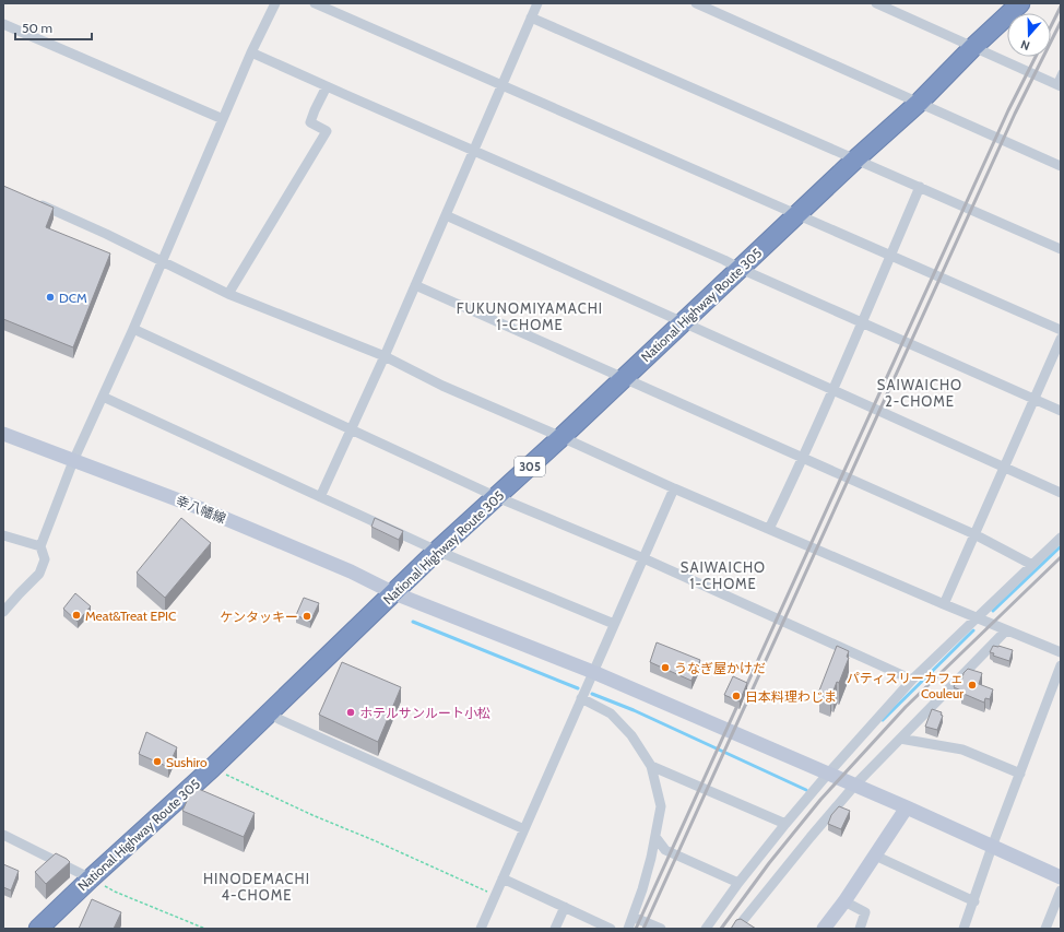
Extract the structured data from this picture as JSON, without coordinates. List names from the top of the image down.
{
  "streets": {
    "highway": ["National Highway Route 305", "305"],
    "street": ["幸八幡線"]
  },
  "crossings": [
    ["National Highway Route 305", "幸八幡線"]
  ],
  "districts": [
    "FUKUNOMIYAMACHI 1-CHOME",
    "SAIWAICHO 2-CHOME",
    "SAIWAICHO 1-CHOME",
    "HINODEMACHI 4-CHOME"
  ],
  "places": [
    "DCM",
    "Meat&Treat EPIC",
    "ケンタッキー",
    "うなぎ屋かけだ",
    "パティスリーカフェ Couleur",
    "日本料理わじま",
    "ホテルサンルート小松",
    "Sushiro"
  ],
  "scale_bar": "50 m",
  "north": "bottom"
}
